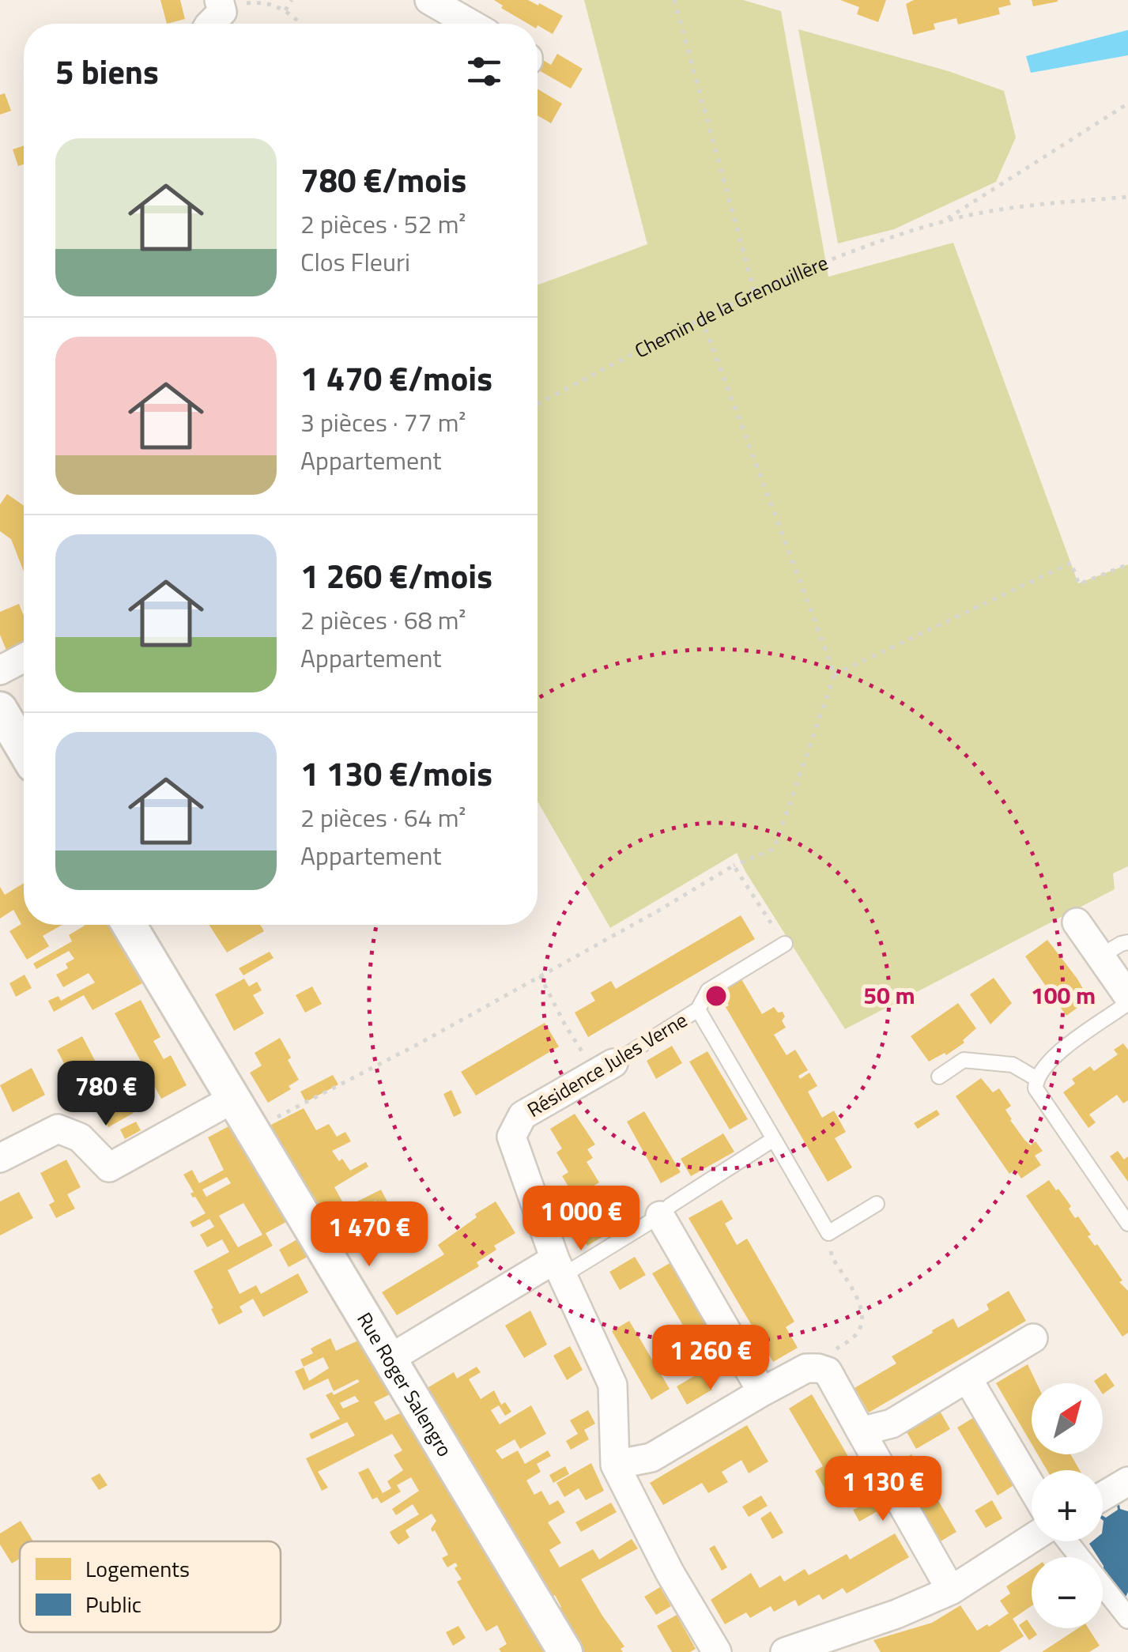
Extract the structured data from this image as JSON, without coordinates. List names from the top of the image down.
{
  "streets": {
    "street": ["Résidence Jules Verne", "Rue Roger Salengro"],
    "path": ["Chemin de la Grenouillère"]
  },
  "legend": ["Logements", "Public"],
  "north": "top right",
  "page": {
    "heading": "5 biens",
    "list": [
      {
        "name": "780 €/mois",
        "note": "2 pièces · 52 m² · Clos Fleuri"
      },
      {
        "name": "1 470 €/mois",
        "note": "3 pièces · 77 m² · Appartement"
      },
      {
        "name": "1 260 €/mois",
        "note": "2 pièces · 68 m² · Appartement"
      },
      {
        "name": "1 130 €/mois",
        "note": "2 pièces · 64 m² · Appartement"
      }
    ],
    "price": [
      "780 €",
      "1 000 €",
      "1 470 €",
      "1 260 €",
      "1 130 €"
    ],
    "map_buttons": ["+", "−"]
  },
  "rings": ["50 m", "100 m"]
}
